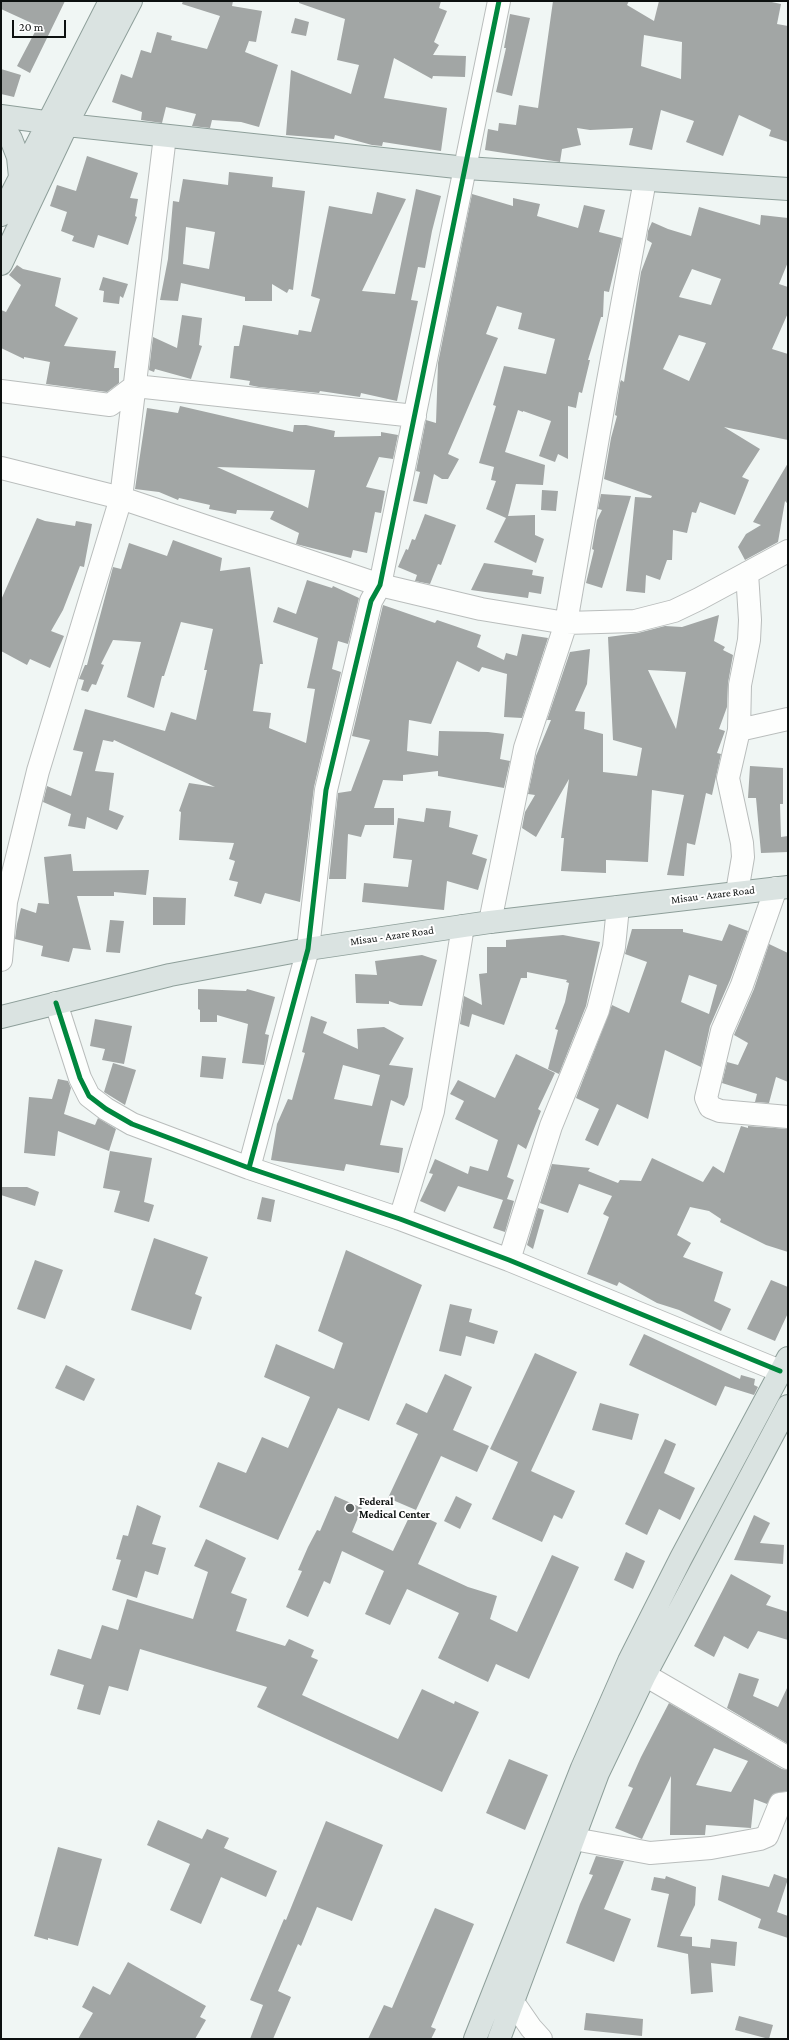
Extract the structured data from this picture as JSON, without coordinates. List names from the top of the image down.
{
  "streets": {
    "main road": ["Misau - Azare Road"]
  },
  "places": ["Federal Medical Center"],
  "scale_bar": "20 m"
}
